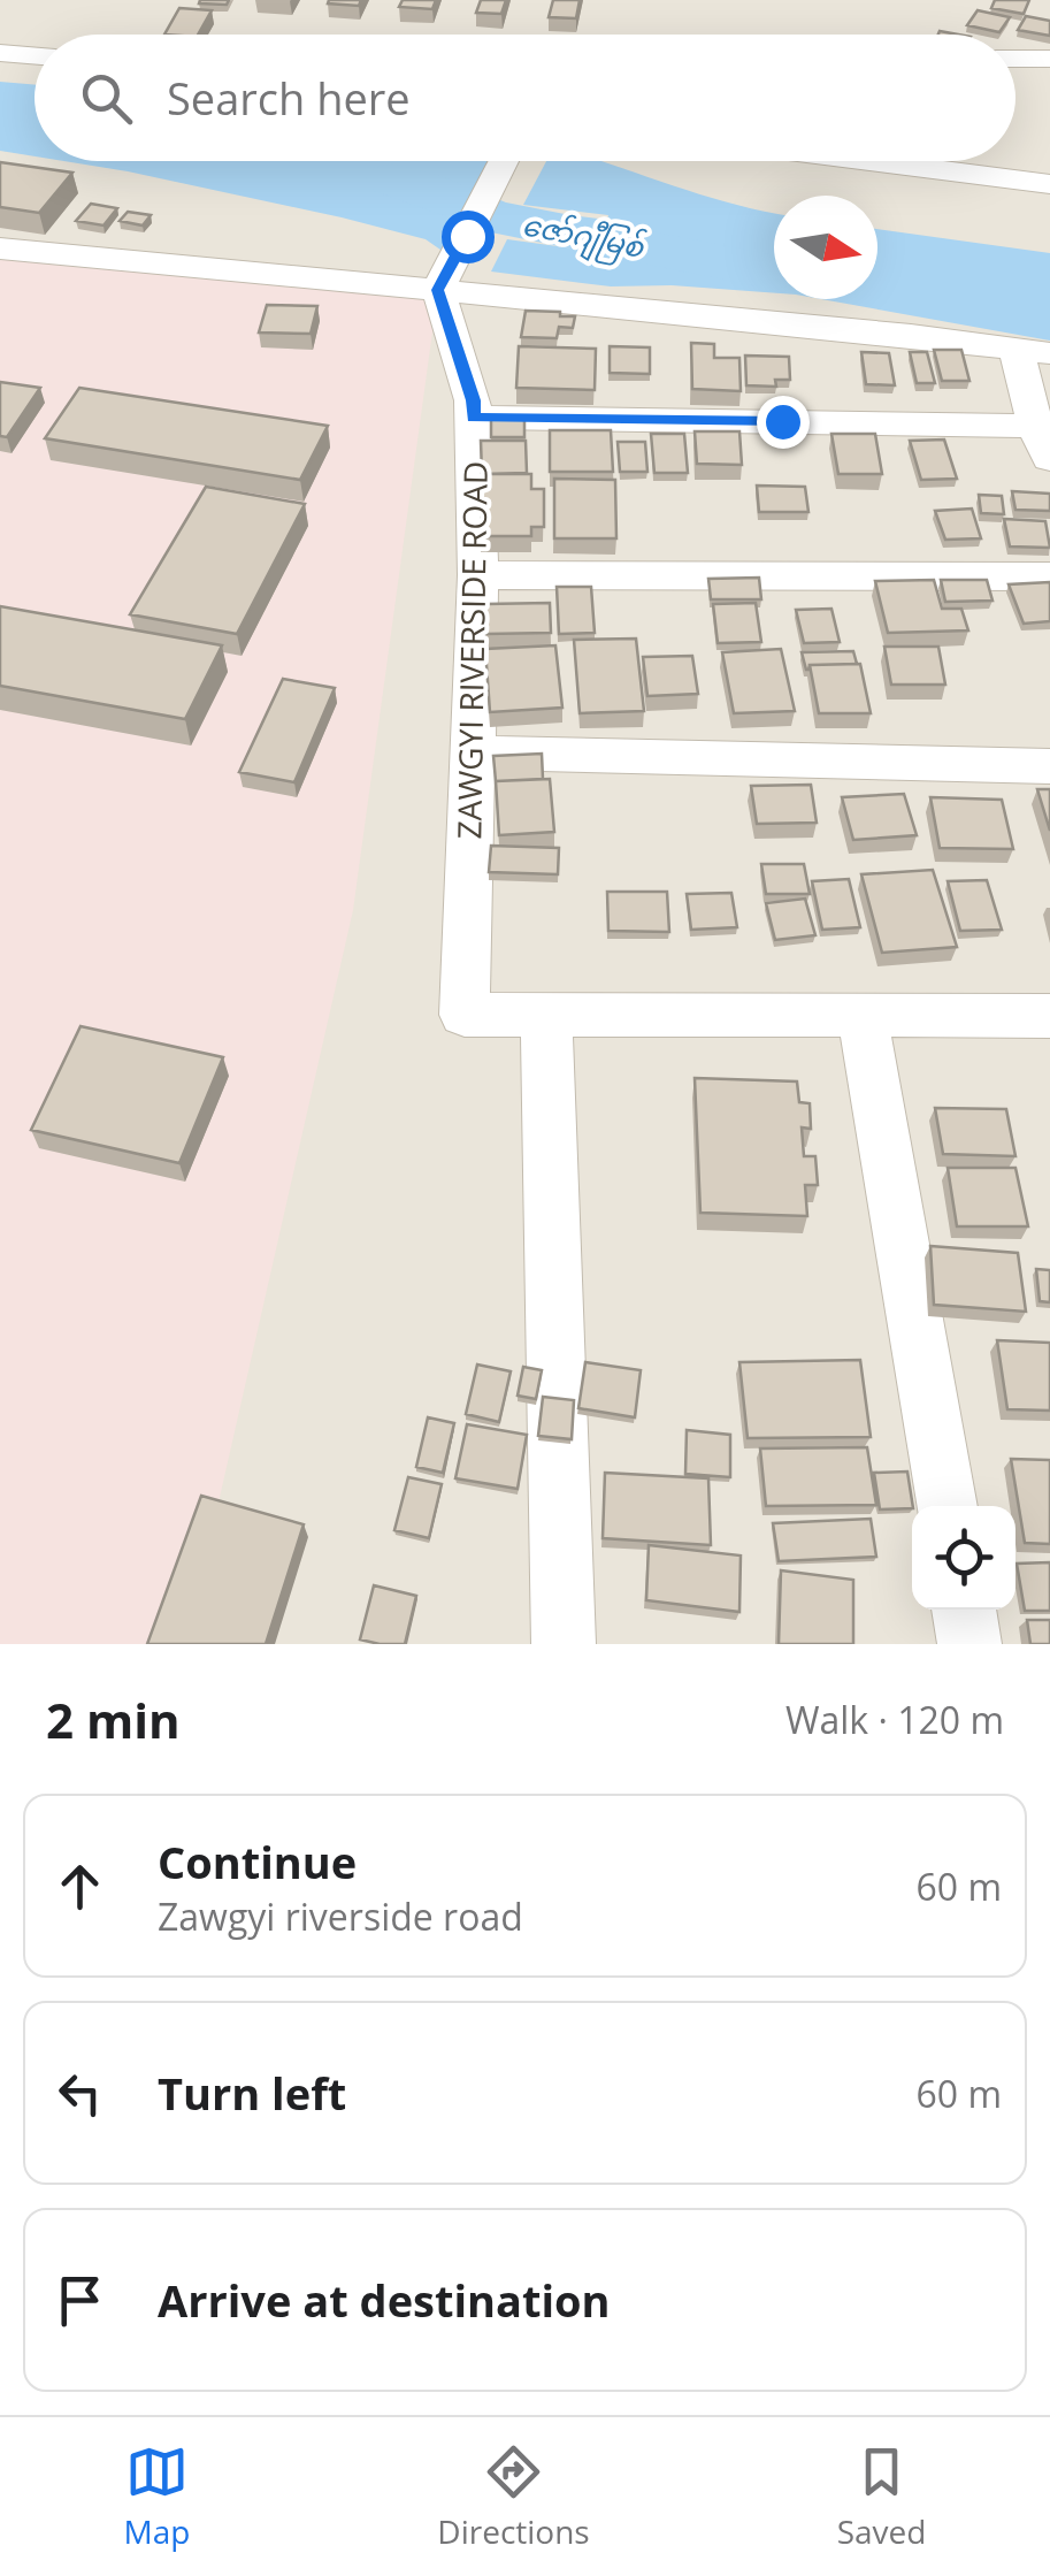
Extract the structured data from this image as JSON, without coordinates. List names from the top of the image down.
{
  "streets": {
    "street": ["ZAWGYI RIVERSIDE ROAD"]
  },
  "water": ["ဇော်ဂျီမြစ်"],
  "north": "right",
  "page": {
    "search": "Search here",
    "heading": ["2 min", "Walk · 120 m"],
    "list": [
      ["Continue", "Zawgyi riverside road", "60 m"],
      ["Turn left", "60 m"],
      "Arrive at destination"
    ],
    "nav": ["Map", "Directions", "Saved"]
  }
}
